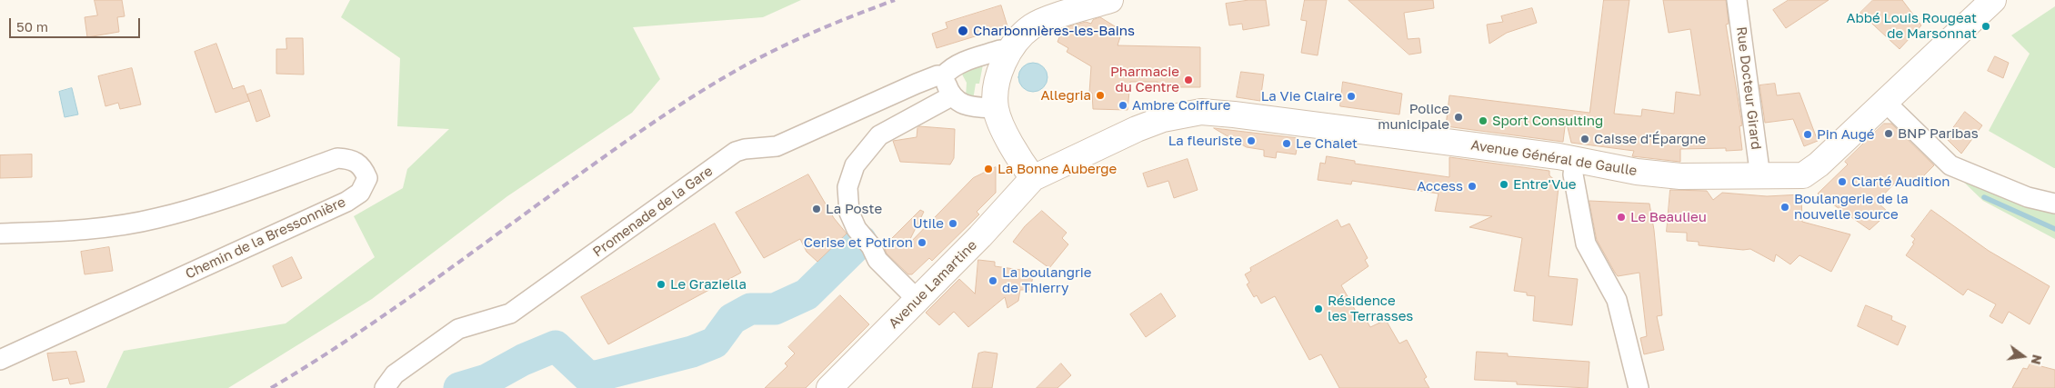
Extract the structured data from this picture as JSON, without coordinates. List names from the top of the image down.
{
  "streets": {
    "street": [
      "Rue Docteur Girard",
      "Avenue Général de Gaulle",
      "Promenade de la Gare",
      "Chemin de la Bressonnière",
      "Avenue Lamartine"
    ]
  },
  "crossings": [
    ["Rue Docteur Girard", "Avenue Général de Gaulle"],
    ["Avenue Général de Gaulle", "Avenue Lamartine"]
  ],
  "places": [
    "Abbé Louis Rougeat de Marsonnat",
    "Charbonnières-les-Bains",
    "Pharmacie du Centre",
    "Allegria",
    "La Vie Claire",
    "Ambre Coiffure",
    "Police municipale",
    "Sport Consulting",
    "BNP Paribas",
    "Pin Augé",
    "Caisse d'Épargne",
    "La fleuriste",
    "Le Chalet",
    "La Bonne Auberge",
    "Clarté Audition",
    "Entre'Vue",
    "Access",
    "Boulangerie de la nouvelle source",
    "La Poste",
    "Le Beaulieu",
    "Utile",
    "Cerise et Potiron",
    "La boulangrie de Thierry",
    "Le Graziella",
    "Résidence les Terrasses"
  ],
  "scale_bar": "50 m",
  "north": "right"
}
